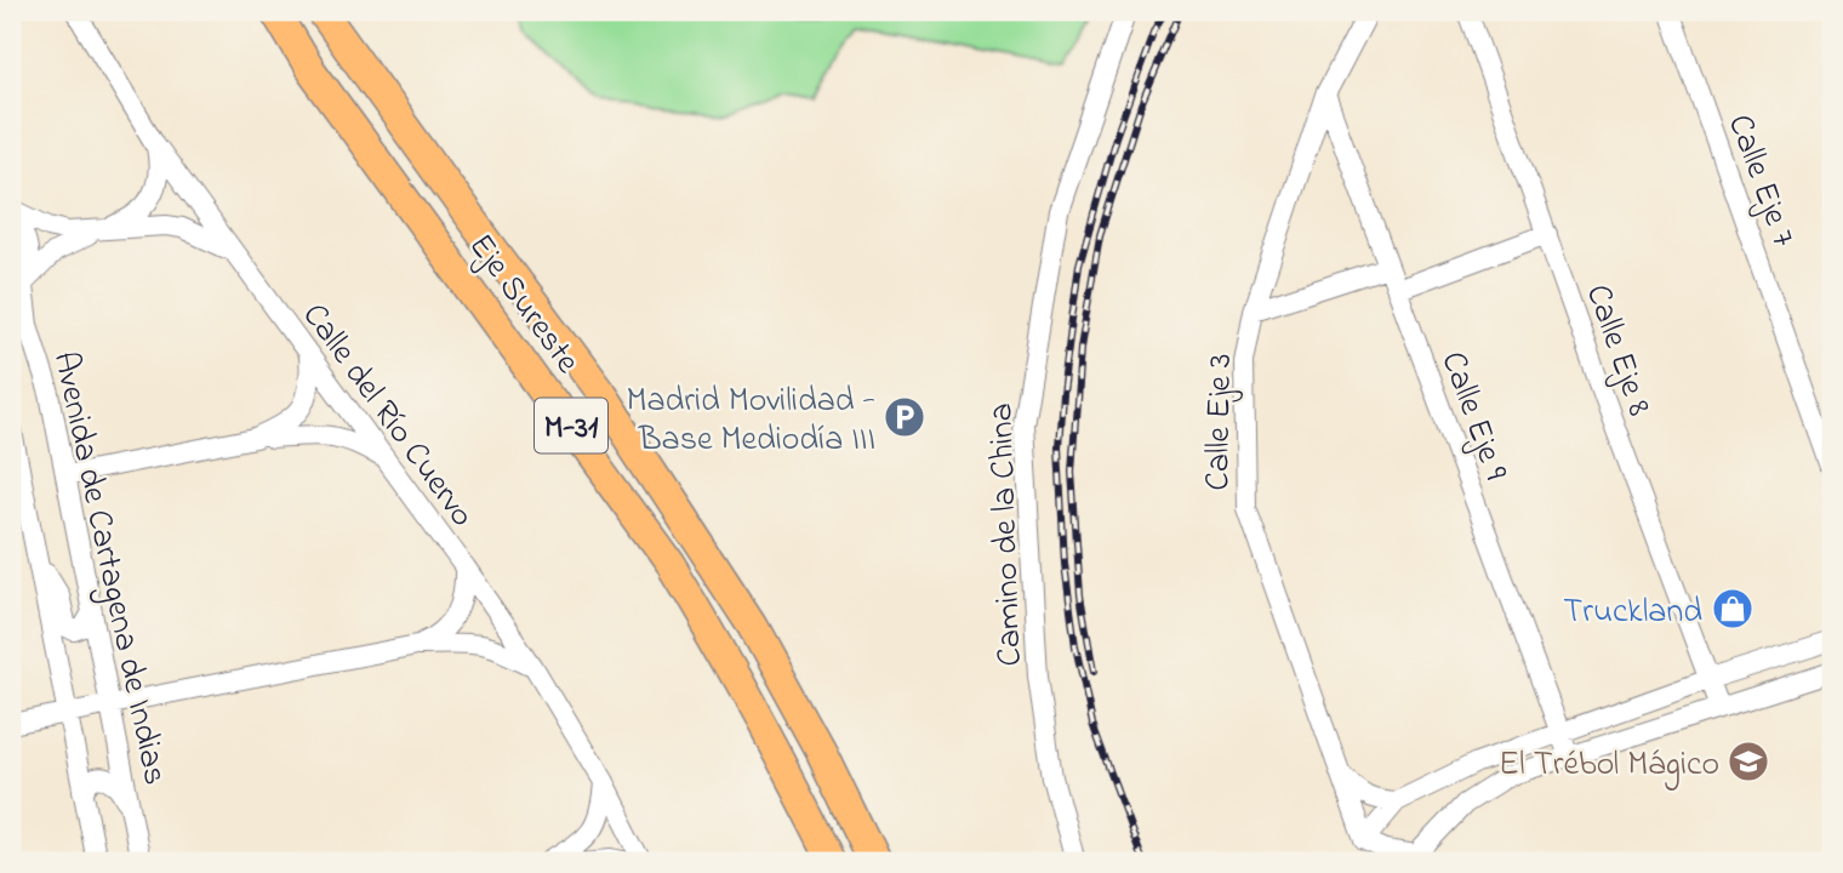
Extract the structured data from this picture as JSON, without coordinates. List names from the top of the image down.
{
  "streets": {
    "highway": ["Eje Sureste", "M-31"],
    "street": [
      "Calle Eje 7",
      "Calle Eje 8",
      "Calle del Río Cuervo",
      "Calle Eje 9",
      "Calle Eje 3",
      "Camino de la China",
      "Avenida de Cartagena de Indias"
    ]
  },
  "crossings": [
    ["Calle del Río Cuervo", "Avenida de Cartagena de Indias"],
    ["Calle Eje 9", "Calle Eje 3"]
  ],
  "places": {
    "parking": ["Madrid Movilidad - Base Mediodía III"],
    "shop": ["Truckland"],
    "school or university": ["El Trébol Mágico"]
  }
}
